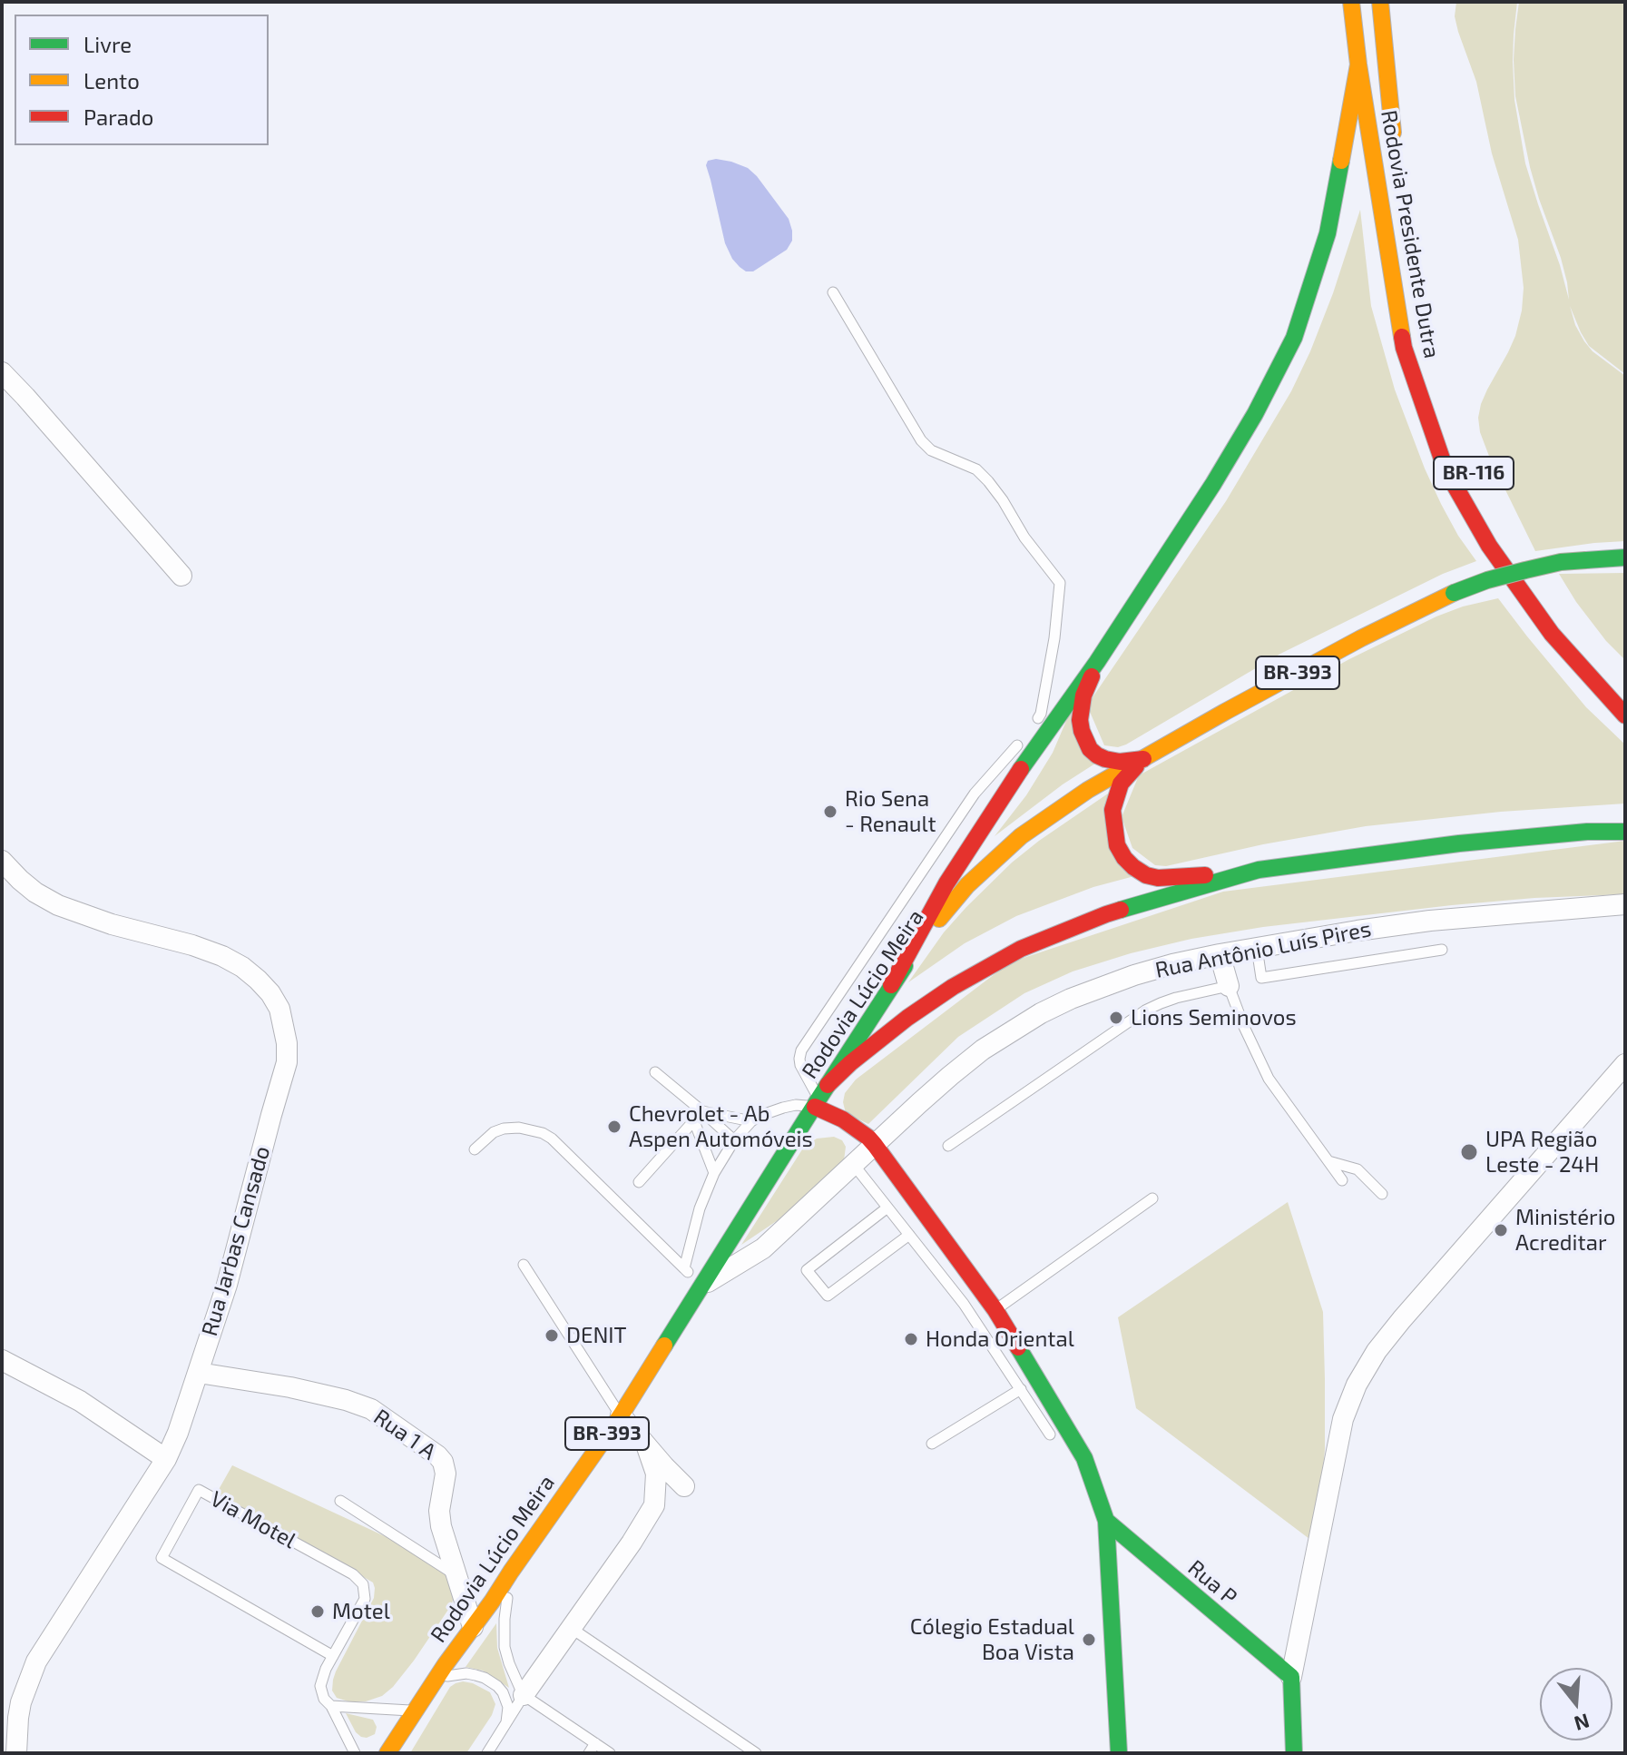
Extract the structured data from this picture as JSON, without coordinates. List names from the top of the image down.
{
  "streets": {
    "main road": [
      "Rodovia Presidente Dutra",
      "BR-116",
      "BR-393",
      "Rodovia Lúcio Meira",
      "Rua P"
    ],
    "street": ["Rua Antônio Luís Pires", "Rua Jarbas Cansado", "Rua 1 A"],
    "lane": ["Via Motel"]
  },
  "crossings": [
    ["Rua Antônio Luís Pires", "Rodovia Lúcio Meira"],
    ["Rodovia Lúcio Meira", "Rua 1 A"],
    ["Rua Jarbas Cansado", "Rua 1 A"]
  ],
  "places": [
    "Rio Sena - Renault",
    "Lions Seminovos",
    "Chevrolet - Ab Aspen Automóveis",
    "UPA Região Leste - 24H",
    "Ministério Acreditar",
    "DENIT",
    "Honda Oriental",
    "Motel",
    "Cólegio Estadual Boa Vista"
  ],
  "legend": ["Livre", "Lento", "Parado"],
  "north": "bottom"
}
